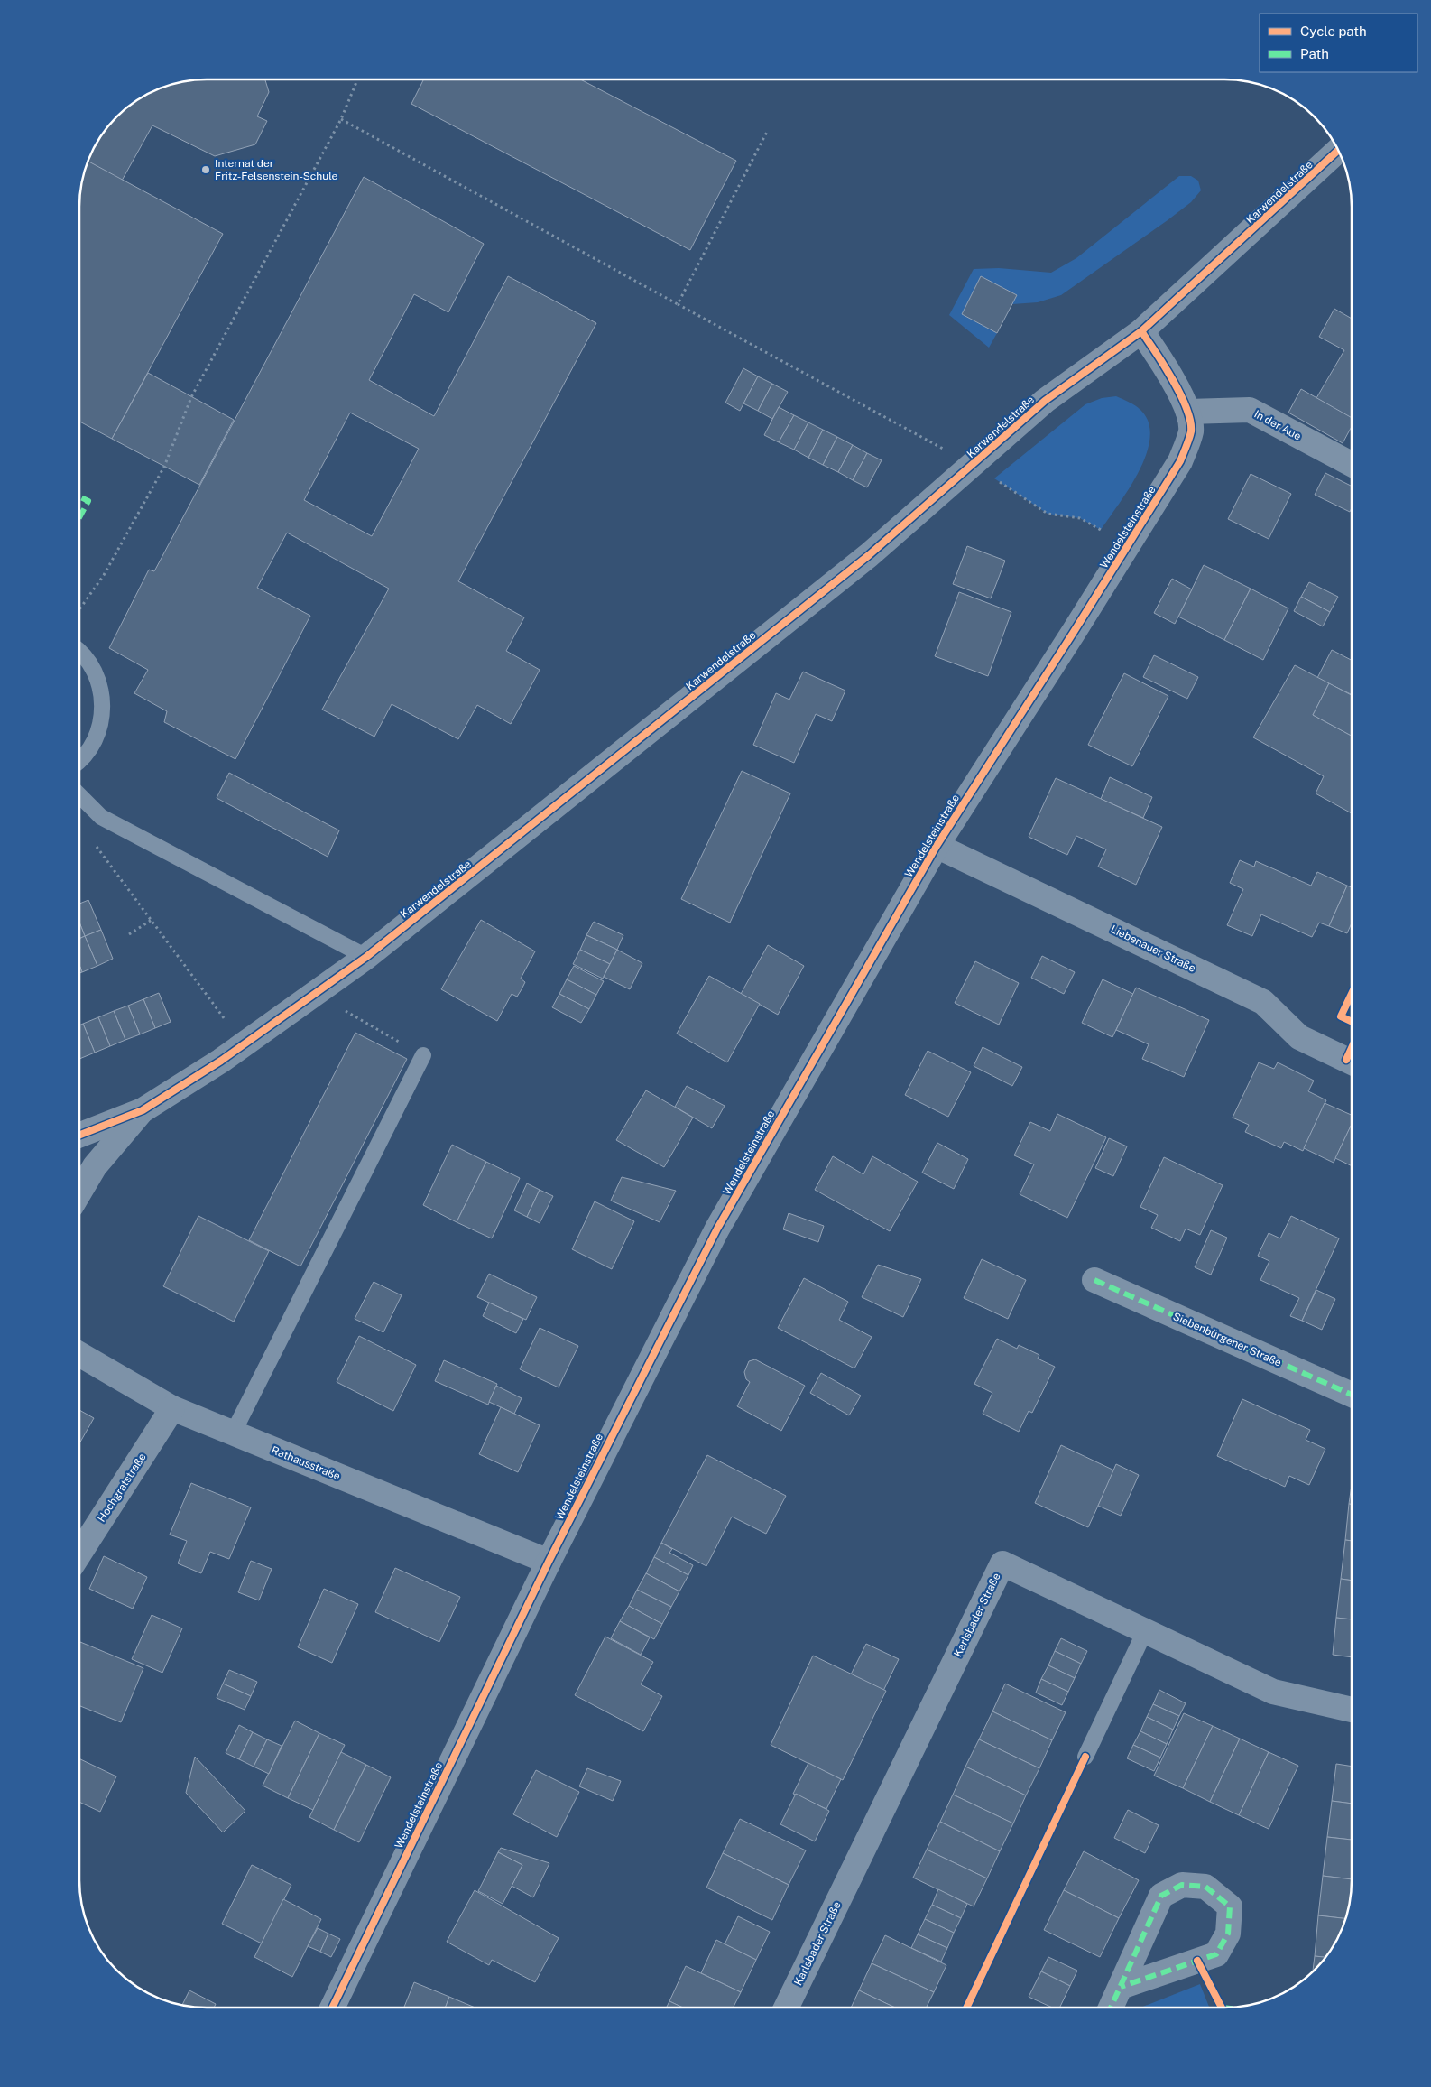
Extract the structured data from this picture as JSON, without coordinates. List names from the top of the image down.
{
  "streets": {
    "street": [
      "Karwendelstraße",
      "In der Aue",
      "Wendelsteinstraße",
      "Liebenauer Straße",
      "Siebenbürgener Straße",
      "Rathausstraße",
      "Hochgratstraße",
      "Karlsbader Straße"
    ]
  },
  "crossings": [
    ["Karwendelstraße", "Wendelsteinstraße"],
    ["In der Aue", "Wendelsteinstraße"],
    ["Wendelsteinstraße", "Liebenauer Straße"],
    ["Wendelsteinstraße", "Rathausstraße"],
    ["Rathausstraße", "Hochgratstraße"]
  ],
  "places": ["Internat der Fritz-Felsenstein-Schule"],
  "legend": ["Cycle path", "Path"]
}
